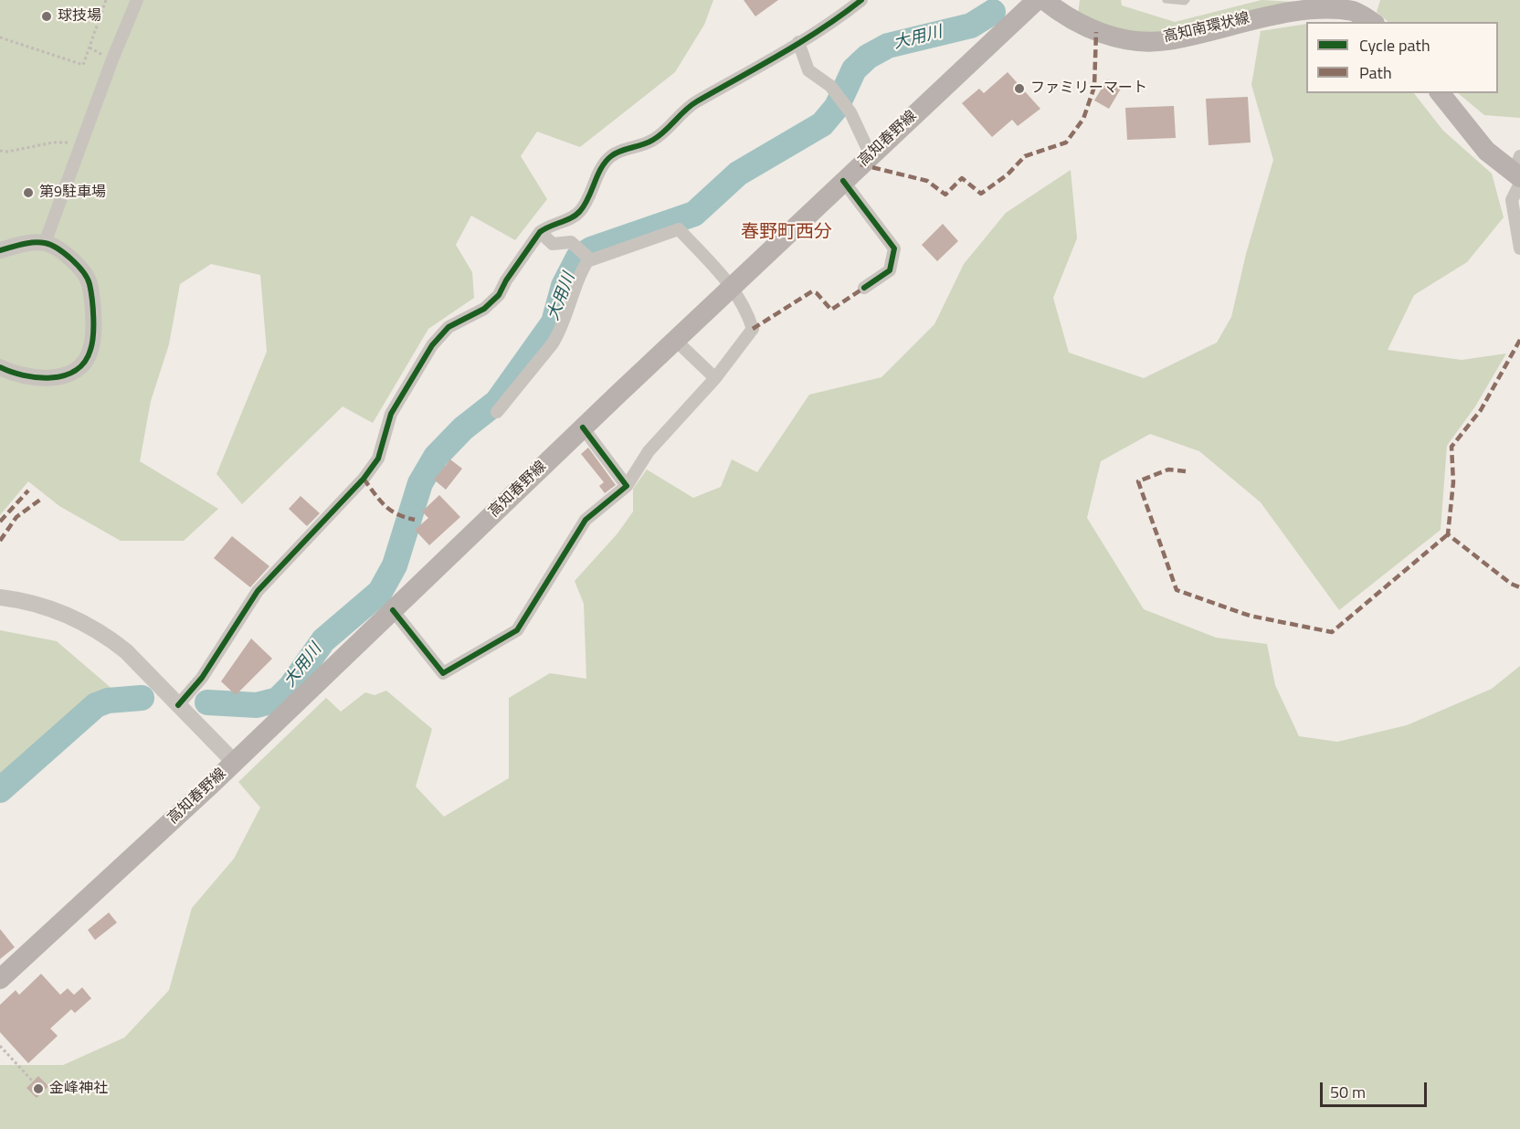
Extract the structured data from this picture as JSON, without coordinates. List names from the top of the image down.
{
  "streets": {
    "main road": ["高知南環状線", "高知春野線"]
  },
  "districts": ["春野町西分"],
  "water": ["大用川"],
  "places": [
    "球技場",
    "ファミリーマート",
    "第9駐車場",
    "金峰神社"
  ],
  "legend": ["Cycle path", "Path"],
  "scale_bar": "50 m"
}
